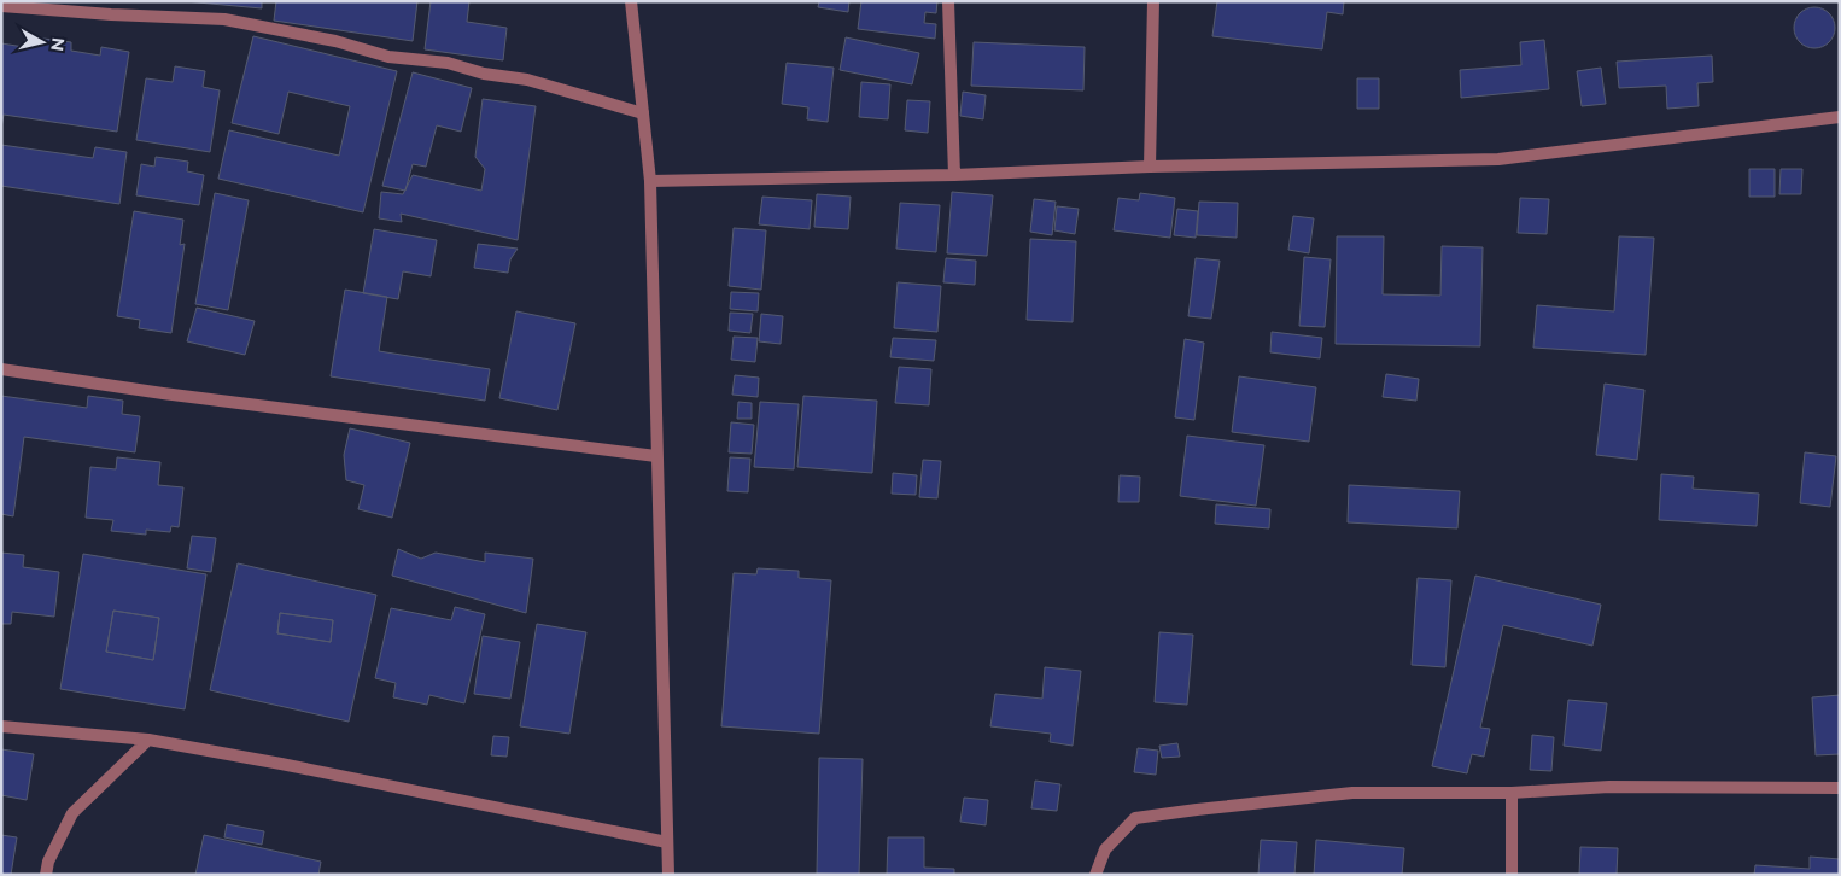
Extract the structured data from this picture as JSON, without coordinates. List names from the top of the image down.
{
  "north": "right"
}
